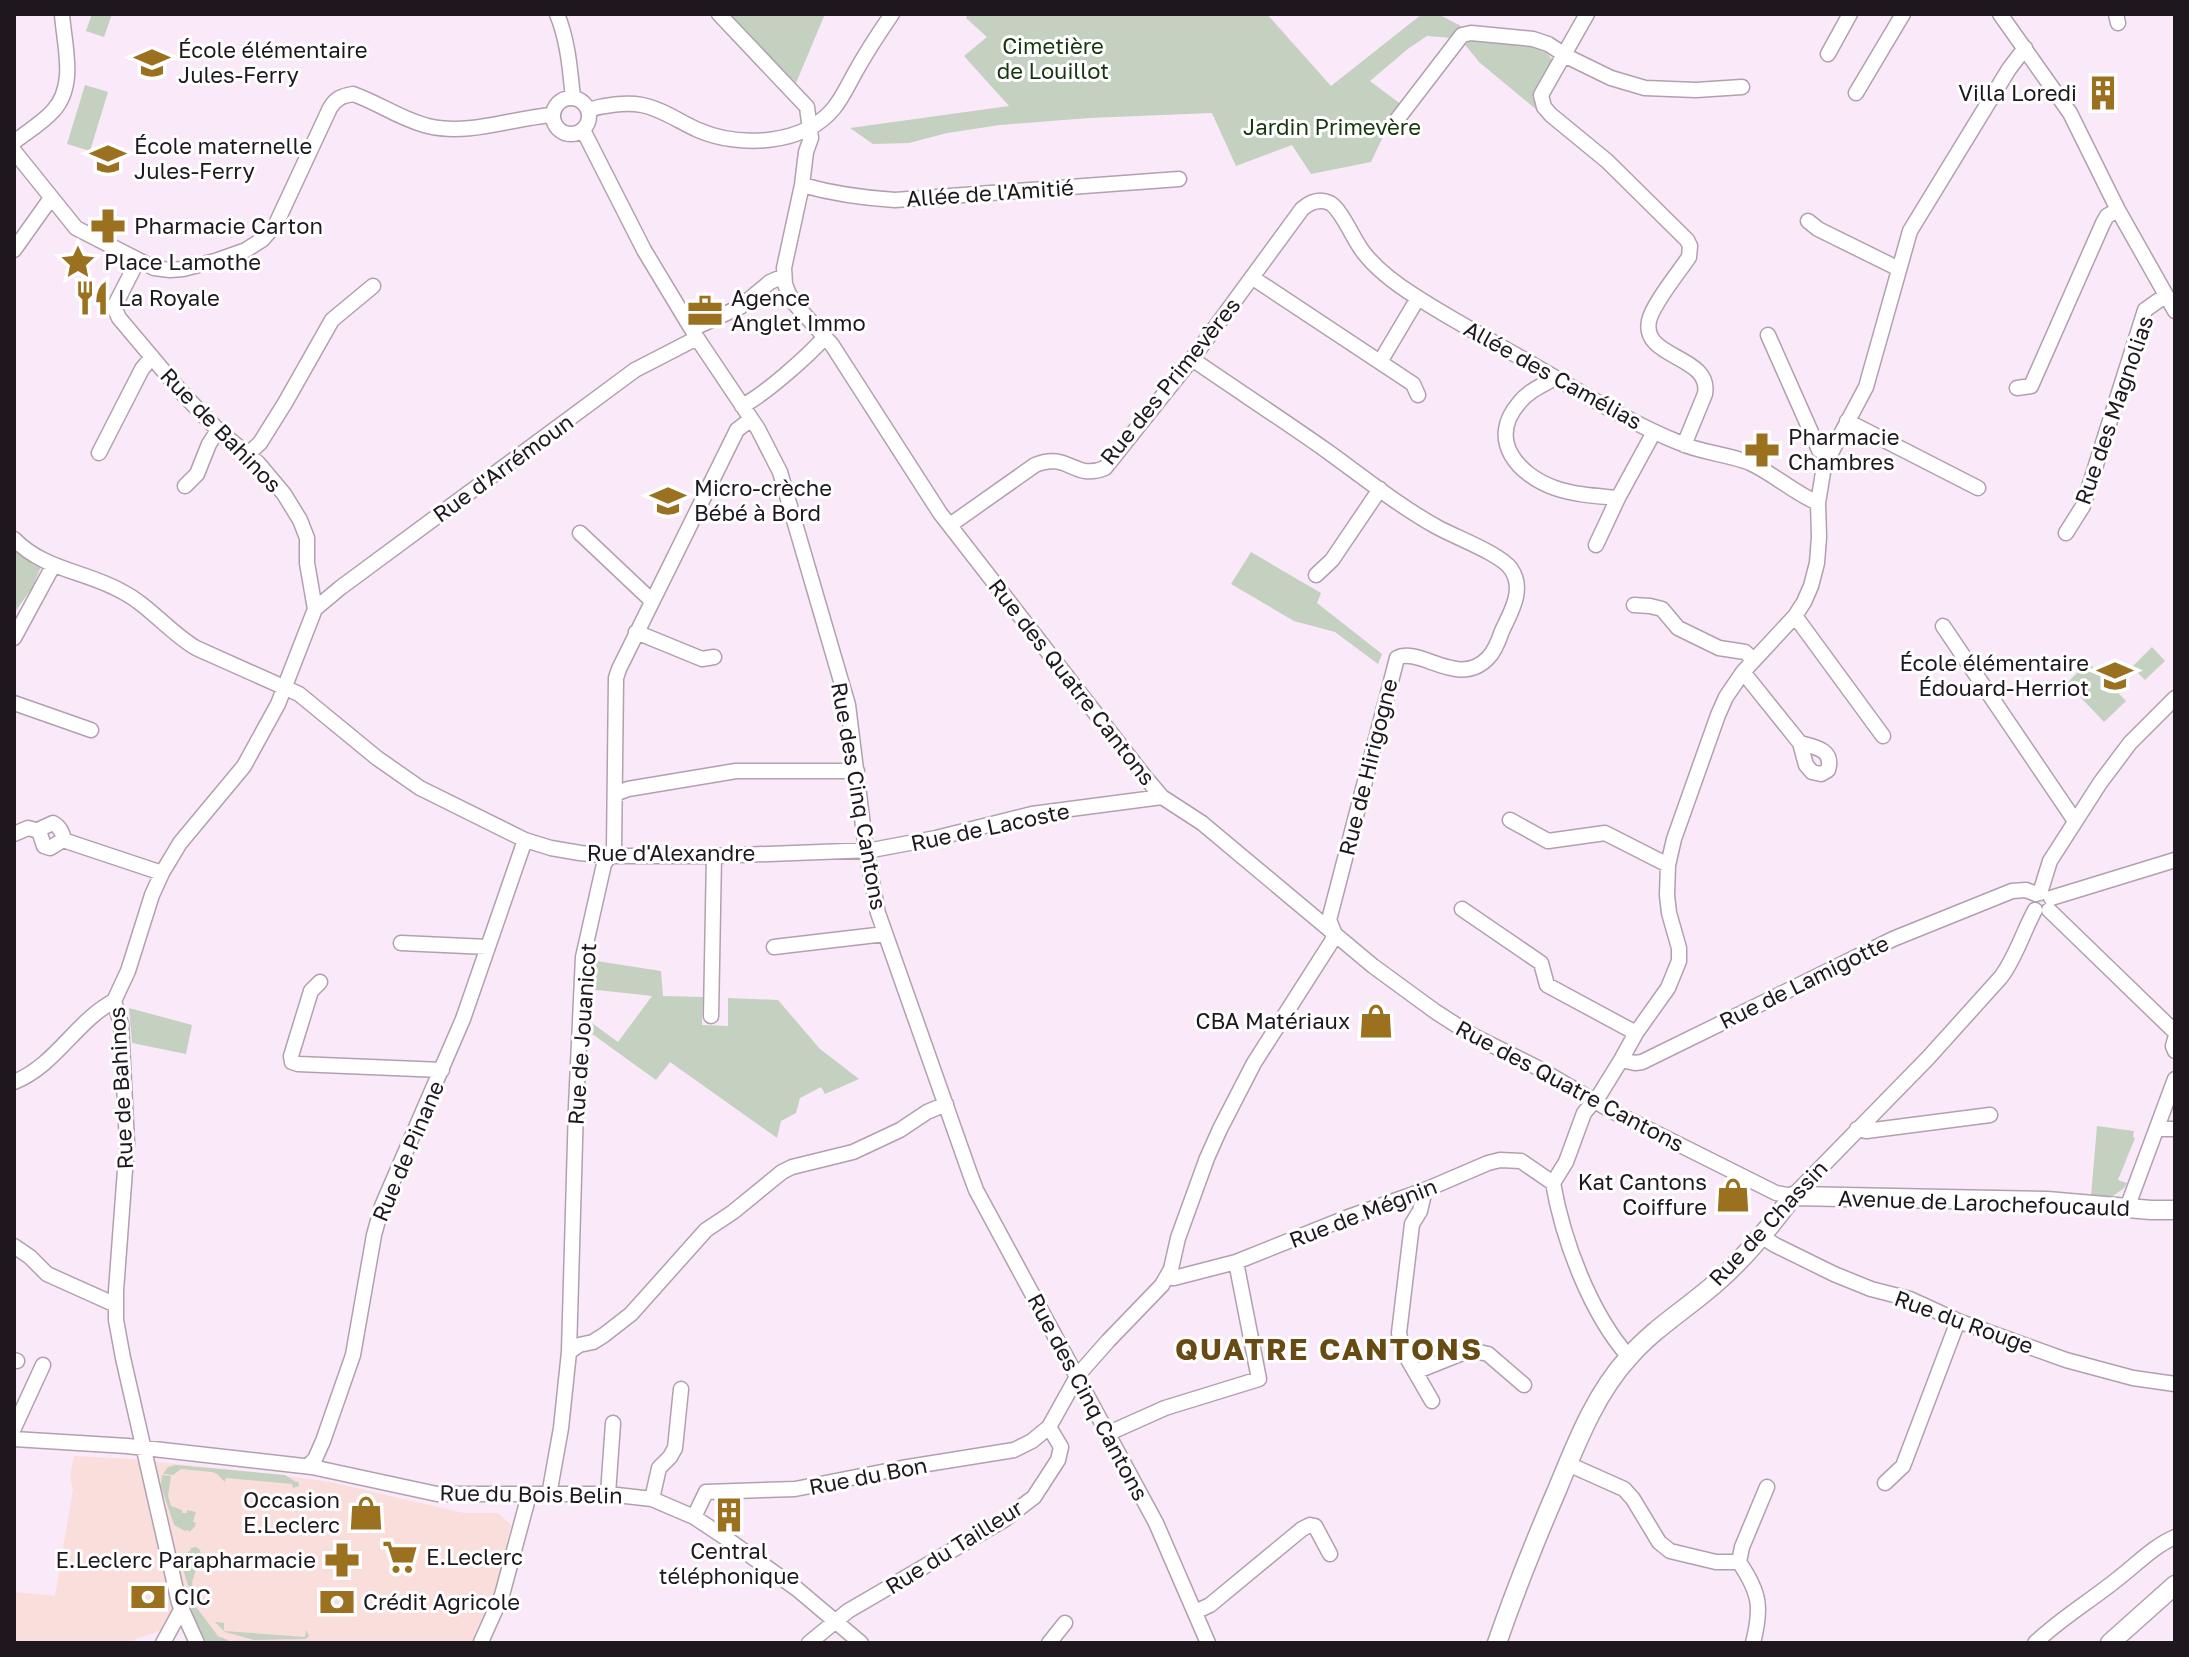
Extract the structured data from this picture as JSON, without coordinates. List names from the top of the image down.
{
  "streets": {
    "main road": ["Avenue de Larochefoucauld", "Rue de Chassin"],
    "street": [
      "Allée de l'Amitié",
      "Allée des Camélias",
      "Rue des Primevères",
      "Rue des Magnolias",
      "Rue de Bahinos",
      "Rue d'Arrémoun",
      "Rue des Quatre Cantons",
      "Rue de Hirigogne",
      "Rue des Cinq Cantons",
      "Rue de Lacoste",
      "Rue d'Alexandre",
      "Rue de Lamigotte",
      "Rue de Jouanicot",
      "Rue de Pinane",
      "Rue de Mégnin",
      "Rue du Rouge",
      "Rue du Bon",
      "Rue du Bois Belin",
      "Rue du Tailleur"
    ]
  },
  "crossings": [
    ["Allée des Camélias", "Rue des Primevères"],
    ["Rue des Primevères", "Rue des Quatre Cantons"],
    ["Rue des Primevères", "Rue de Hirigogne"],
    ["Rue de Bahinos", "Rue d'Arrémoun"],
    ["Rue de Bahinos", "Rue d'Alexandre"],
    ["Rue de Bahinos", "Rue du Bois Belin"],
    ["Rue d'Arrémoun", "Rue des Quatre Cantons"],
    ["Rue d'Arrémoun", "Rue des Cinq Cantons"],
    ["Rue des Quatre Cantons", "Rue de Hirigogne"],
    ["Rue des Quatre Cantons", "Rue de Lacoste"],
    ["Rue des Quatre Cantons", "Avenue de Larochefoucauld"],
    ["Rue des Quatre Cantons", "Rue de Chassin"],
    ["Rue de Hirigogne", "Rue des Cinq Cantons"],
    ["Rue de Hirigogne", "Rue de Mégnin"],
    ["Rue des Cinq Cantons", "Rue de Lacoste"],
    ["Rue des Cinq Cantons", "Rue d'Alexandre"],
    ["Rue des Cinq Cantons", "Rue de Jouanicot"],
    ["Rue de Lacoste", "Rue d'Alexandre"],
    ["Rue d'Alexandre", "Rue de Jouanicot"],
    ["Rue d'Alexandre", "Rue de Pinane"],
    ["Rue de Lamigotte", "Rue de Chassin"],
    ["Rue de Jouanicot", "Rue du Bois Belin"],
    ["Rue de Pinane", "Rue du Bois Belin"],
    ["Avenue de Larochefoucauld", "Rue de Chassin"],
    ["Rue de Chassin", "Rue du Rouge"],
    ["Rue du Bon", "Rue du Bois Belin"],
    ["Rue du Bon", "Rue du Tailleur"],
    ["Rue du Bois Belin", "Rue du Tailleur"]
  ],
  "districts": ["QUATRE CANTONS"],
  "parks": ["Cimetière de Louillot", "Jardin Primevère"],
  "places": {
    "school or university": [
      "École élémentaire Jules-Ferry",
      "École maternelle Jules-Ferry",
      "Micro-crèche Bébé à Bord",
      "École élémentaire Édouard-Herriot"
    ],
    "building": ["Villa Loredi", "Central téléphonique"],
    "pharmacy": ["Pharmacie Carton", "Pharmacie Chambres", "E.Leclerc Parapharmacie"],
    "place": ["Place Lamothe"],
    "restaurant": ["La Royale"],
    "office": ["Agence Anglet Immo"],
    "shop": ["CBA Matériaux", "Kat Cantons Coiffure", "Occasion E.Leclerc"],
    "supermarket": ["E.Leclerc"],
    "bank": ["CIC", "Crédit Agricole"]
  }
}
